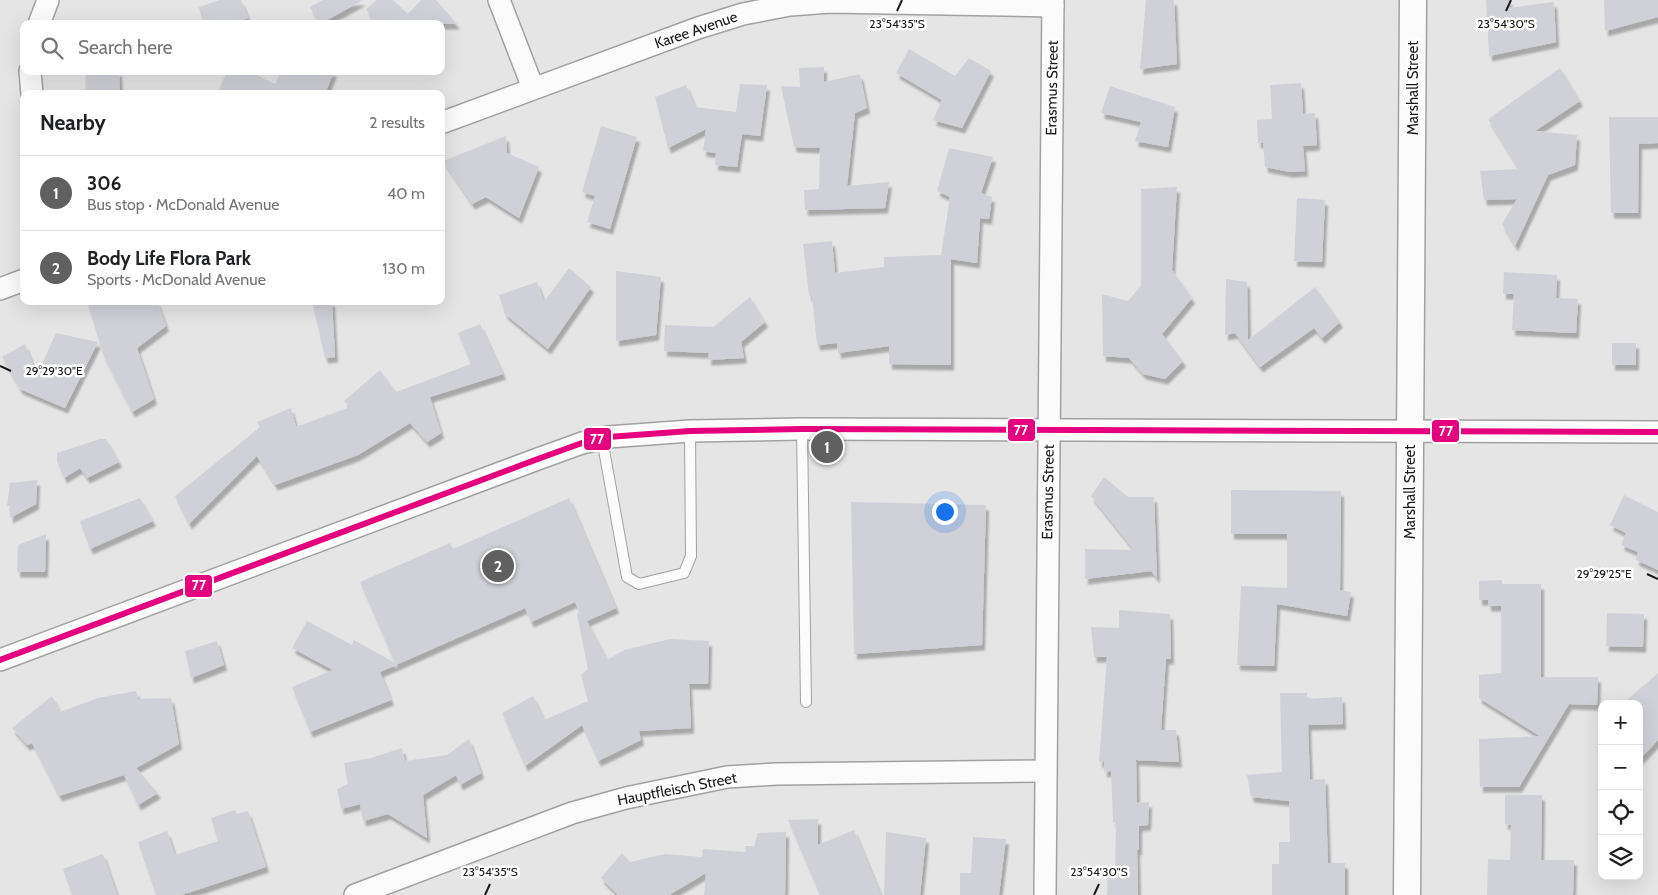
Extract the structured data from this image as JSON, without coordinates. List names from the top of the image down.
{
  "streets": {
    "street": [
      "Karee Avenue",
      "Erasmus Street",
      "Marshall Street",
      "Hauptfleisch Street"
    ]
  },
  "crossings": [
    ["Karee Avenue", "Erasmus Street"],
    ["Erasmus Street", "Hauptfleisch Street"]
  ],
  "lines": ["transit line 77"],
  "page": {
    "search": "Search here",
    "heading": ["Nearby", "2 results"],
    "list": [
      {
        "mark": "1",
        "name": "306",
        "note": "Bus stop · McDonald Avenue",
        "value": "40 m"
      },
      {
        "mark": "2",
        "name": "Body Life Flora Park",
        "note": "Sports · McDonald Avenue",
        "value": "130 m"
      }
    ],
    "pins": ["1", "2"],
    "map_buttons": ["+", "−"]
  },
  "coordinates": [
    "23°54'35\"S",
    "23°54'30\"S",
    "29°29'30\"E",
    "29°29'25\"E"
  ]
}
